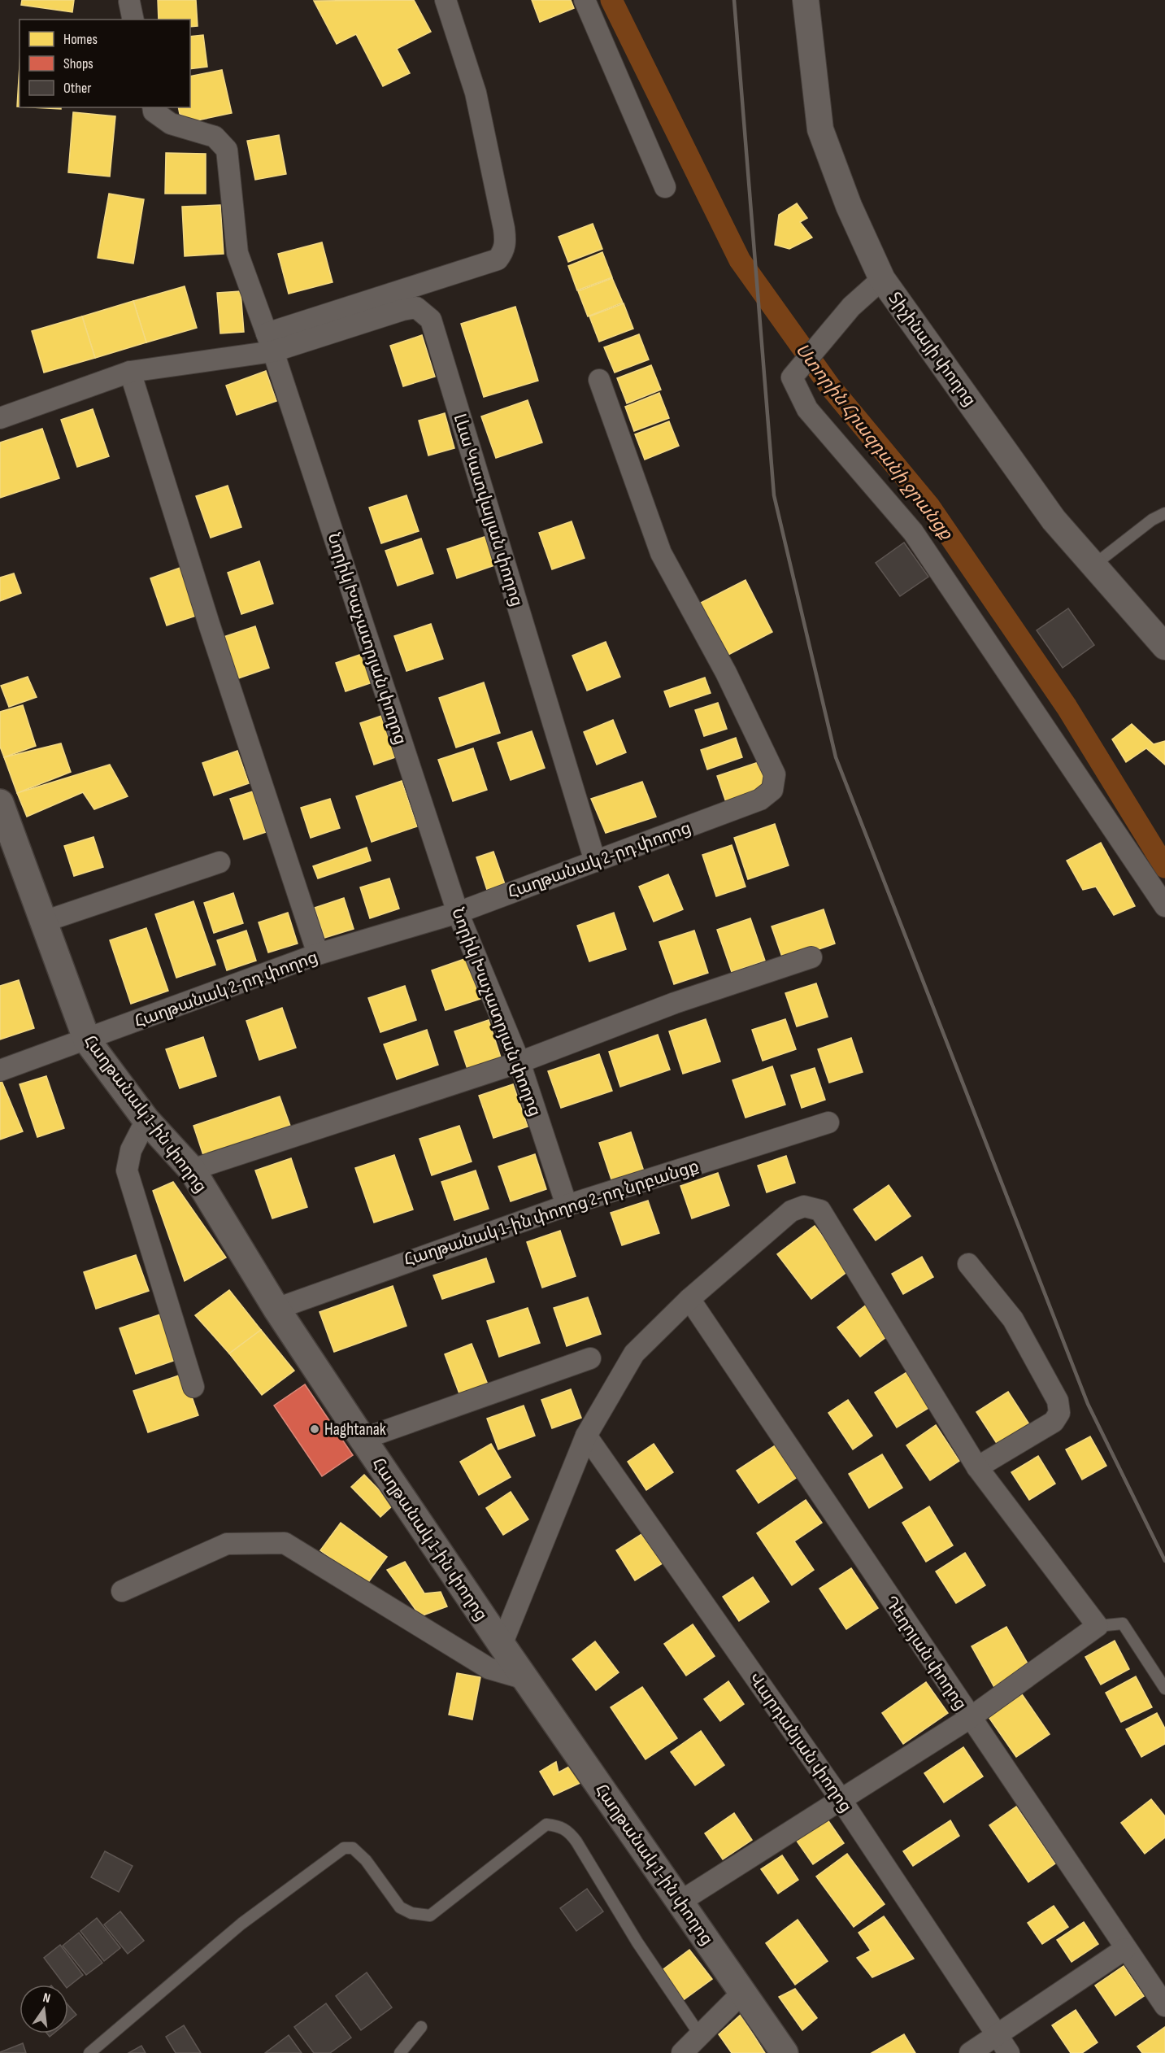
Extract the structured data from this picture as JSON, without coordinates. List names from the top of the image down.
{
  "streets": {
    "main road": ["Հաղթանակ 1-ին փողոց"],
    "street": [
      "Տիչինայի փողոց",
      "Լևա Կատվալյան փողոց",
      "Նորիկ Խաչատրյան փողոց",
      "Հաղթանակ 2-րդ փողոց",
      "Հաղթանակ 1-ին փողոց 2-րդ նրբանցք",
      "Դեղոյան փողոց",
      "Վարդանյան փողոց"
    ]
  },
  "crossings": [
    ["Լևա Կատվալյան փողոց", "Նորիկ Խաչատրյան փողոց"],
    ["Լևա Կատվալյան փողոց", "Հաղթանակ 2-րդ փողոց"],
    ["Նորիկ Խաչատրյան փողոց", "Հաղթանակ 2-րդ փողոց"],
    ["Նորիկ Խաչատրյան փողոց", "Հաղթանակ 1-ին փողոց 2-րդ նրբանցք"],
    ["Հաղթանակ 2-րդ փողոց", "Հաղթանակ 1-ին փողոց"],
    ["Հաղթանակ 1-ին փողոց", "Հաղթանակ 1-ին փողոց 2-րդ նրբանցք"]
  ],
  "water": ["Ստորին Հրազդանի ջրանցք"],
  "places": ["Haghtanak"],
  "legend": ["Homes", "Shops", "Other"],
  "north": "top"
}
